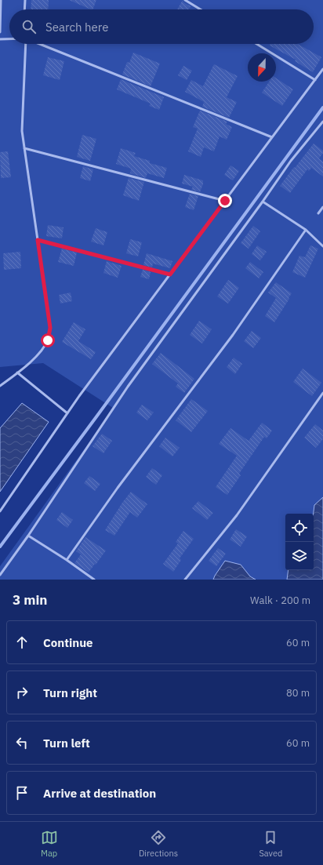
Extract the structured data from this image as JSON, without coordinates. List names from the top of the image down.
{
  "north": "bottom",
  "page": {
    "search": "Search here",
    "heading": ["3 min", "Walk · 200 m"],
    "list": [
      ["Continue", "60 m"],
      ["Turn right", "80 m"],
      ["Turn left", "60 m"],
      "Arrive at destination"
    ],
    "nav": ["Map", "Directions", "Saved"]
  }
}
